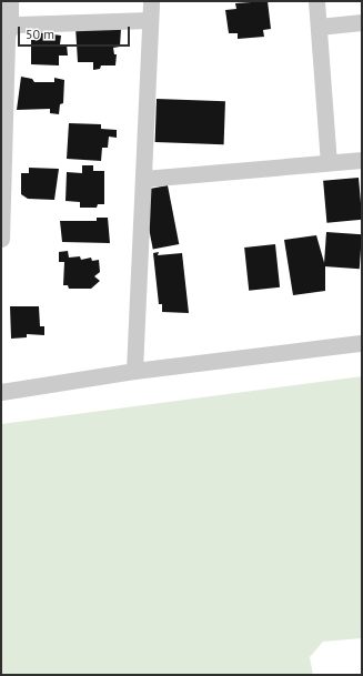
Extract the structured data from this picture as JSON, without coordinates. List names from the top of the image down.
{
  "scale_bar": "50 m"
}
